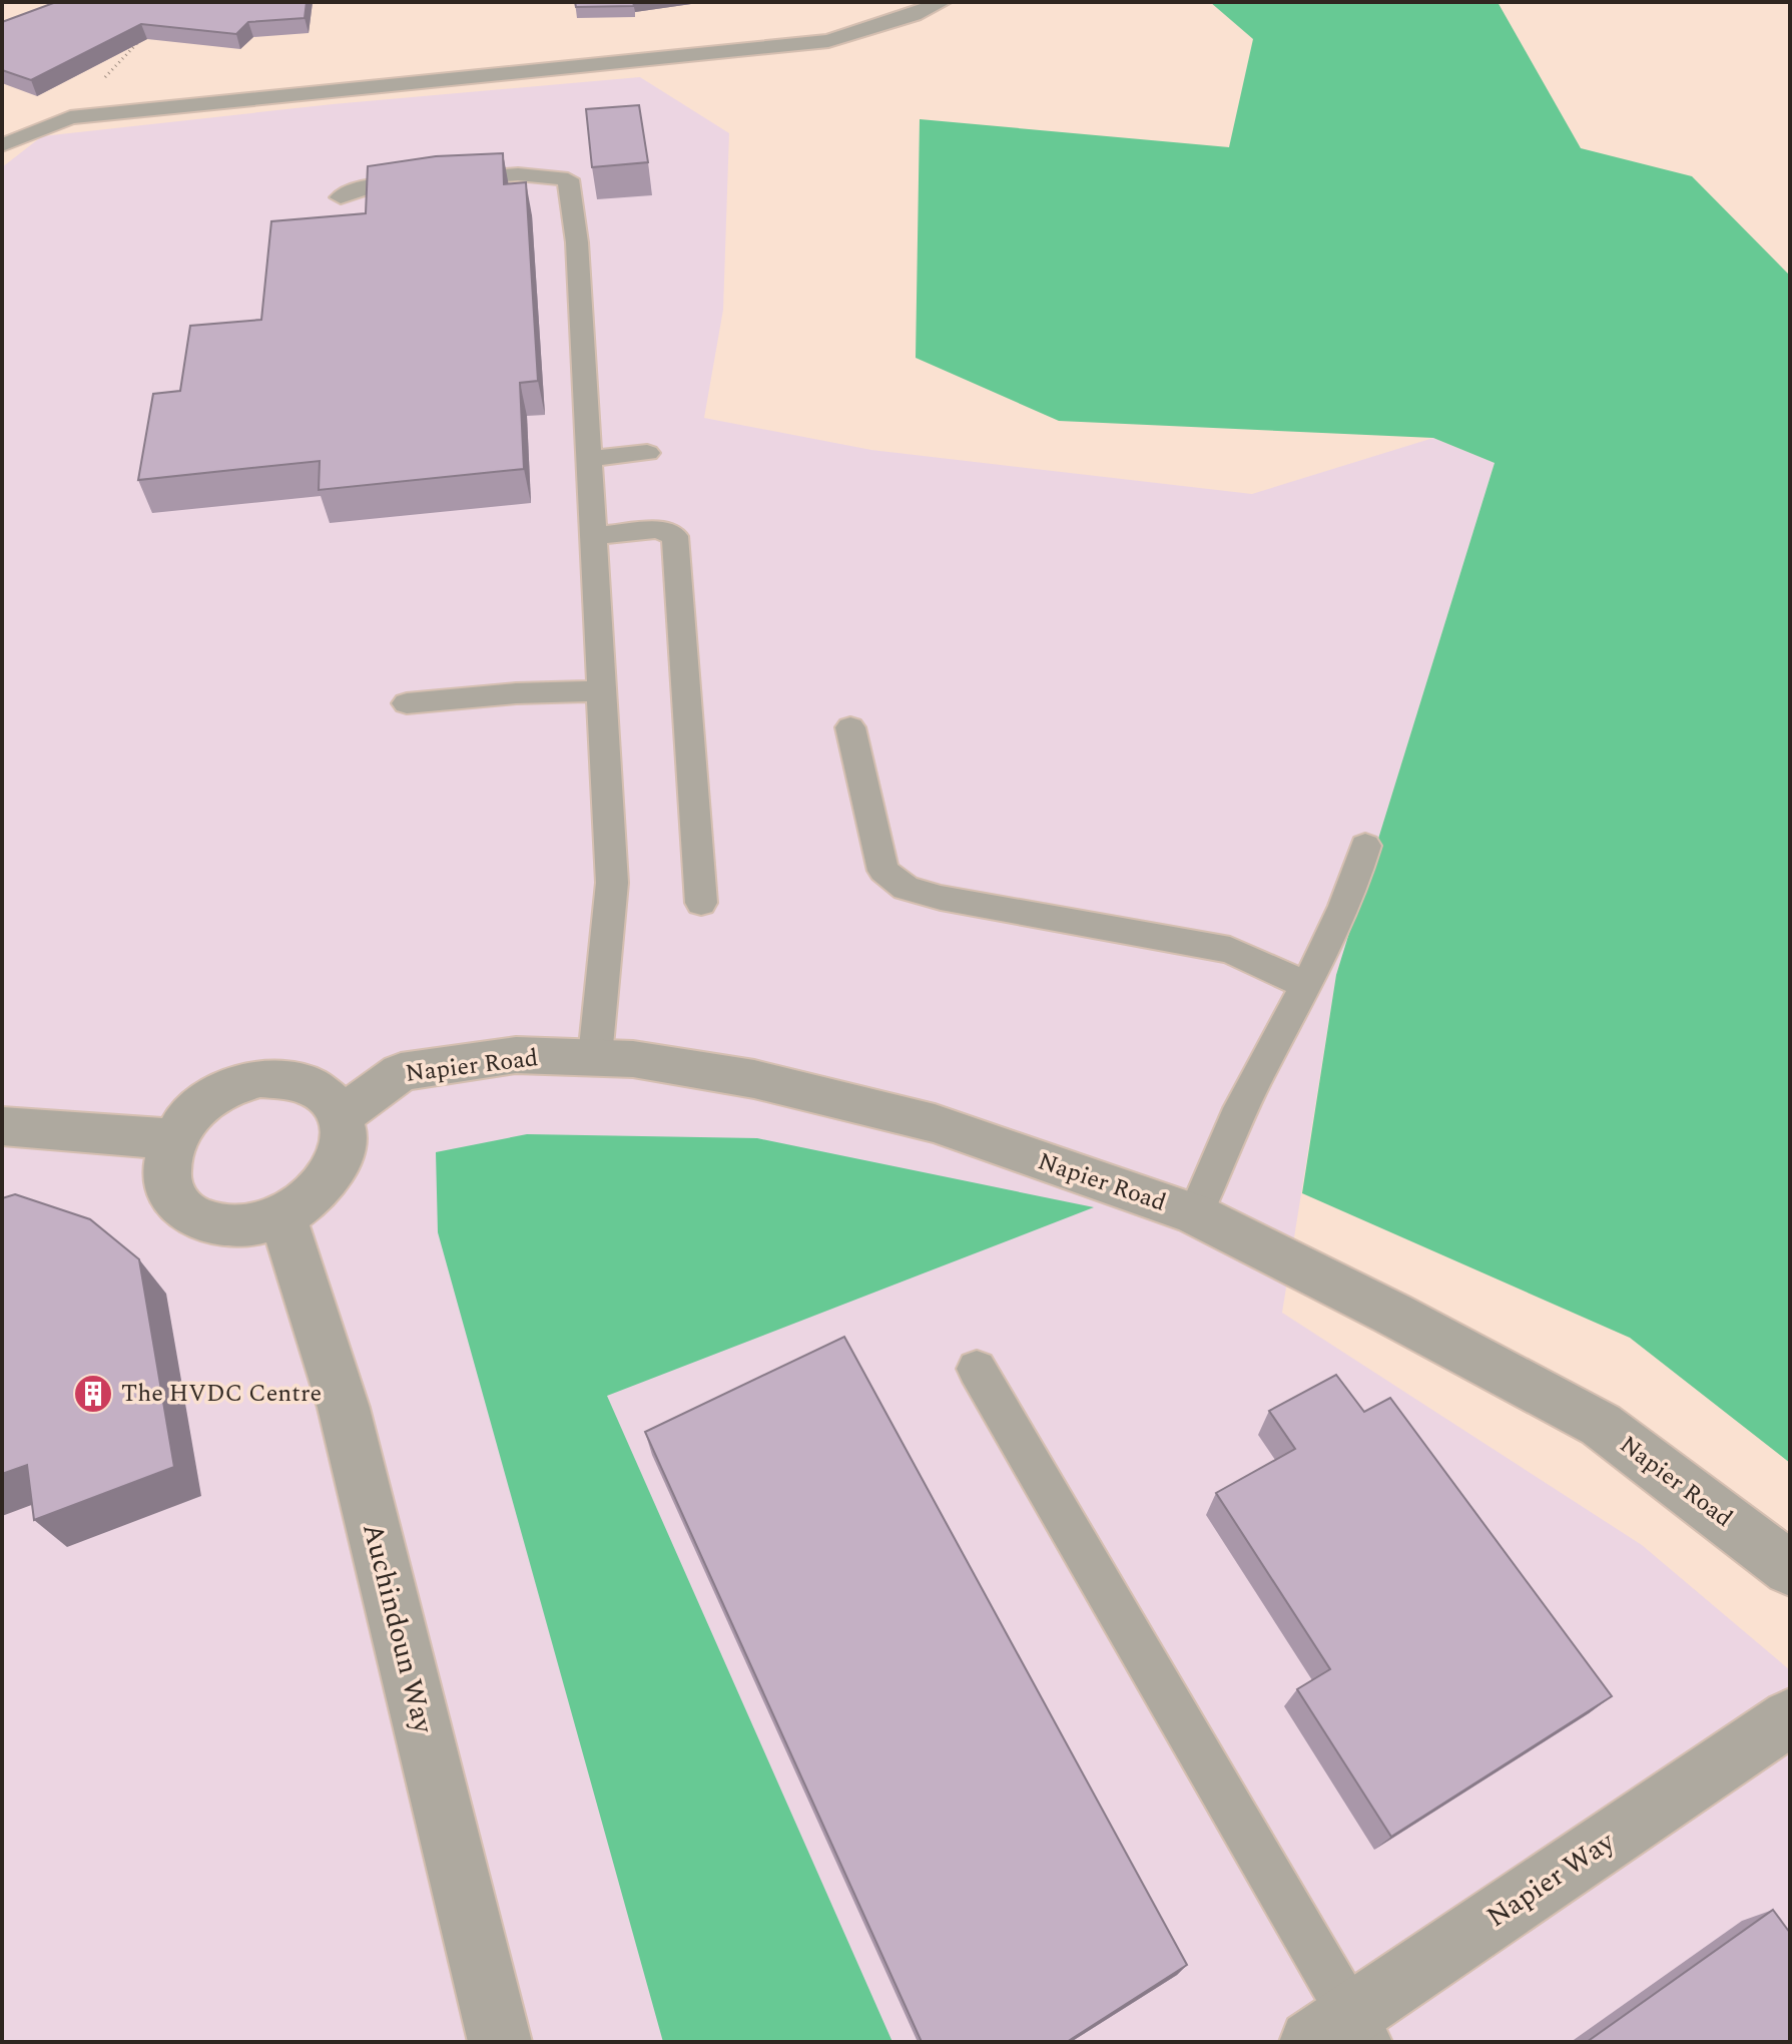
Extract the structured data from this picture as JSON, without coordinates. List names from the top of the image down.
{
  "streets": {
    "street": ["Napier Road", "Auchindoun Way", "Napier Way"]
  },
  "crossings": [
    ["Napier Road", "Auchindoun Way"]
  ],
  "places": {
    "building": ["The HVDC Centre"]
  }
}
